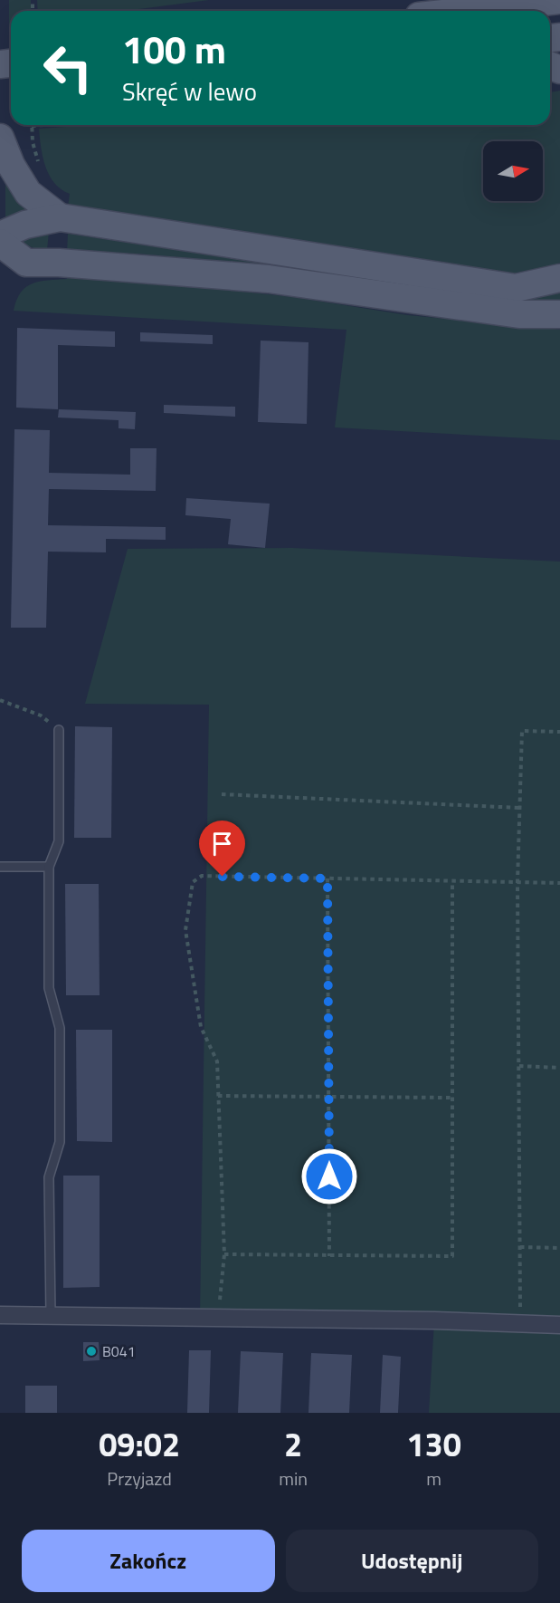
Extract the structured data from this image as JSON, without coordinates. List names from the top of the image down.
{
  "places": ["B041"],
  "north": "right",
  "page": {
    "turn": ["100 m", "Skręć w lewo"],
    "eta": [
      "09:02",
      "Przyjazd",
      "2",
      "min",
      "130",
      "m"
    ],
    "buttons": ["Zakończ", "Udostępnij"]
  }
}
